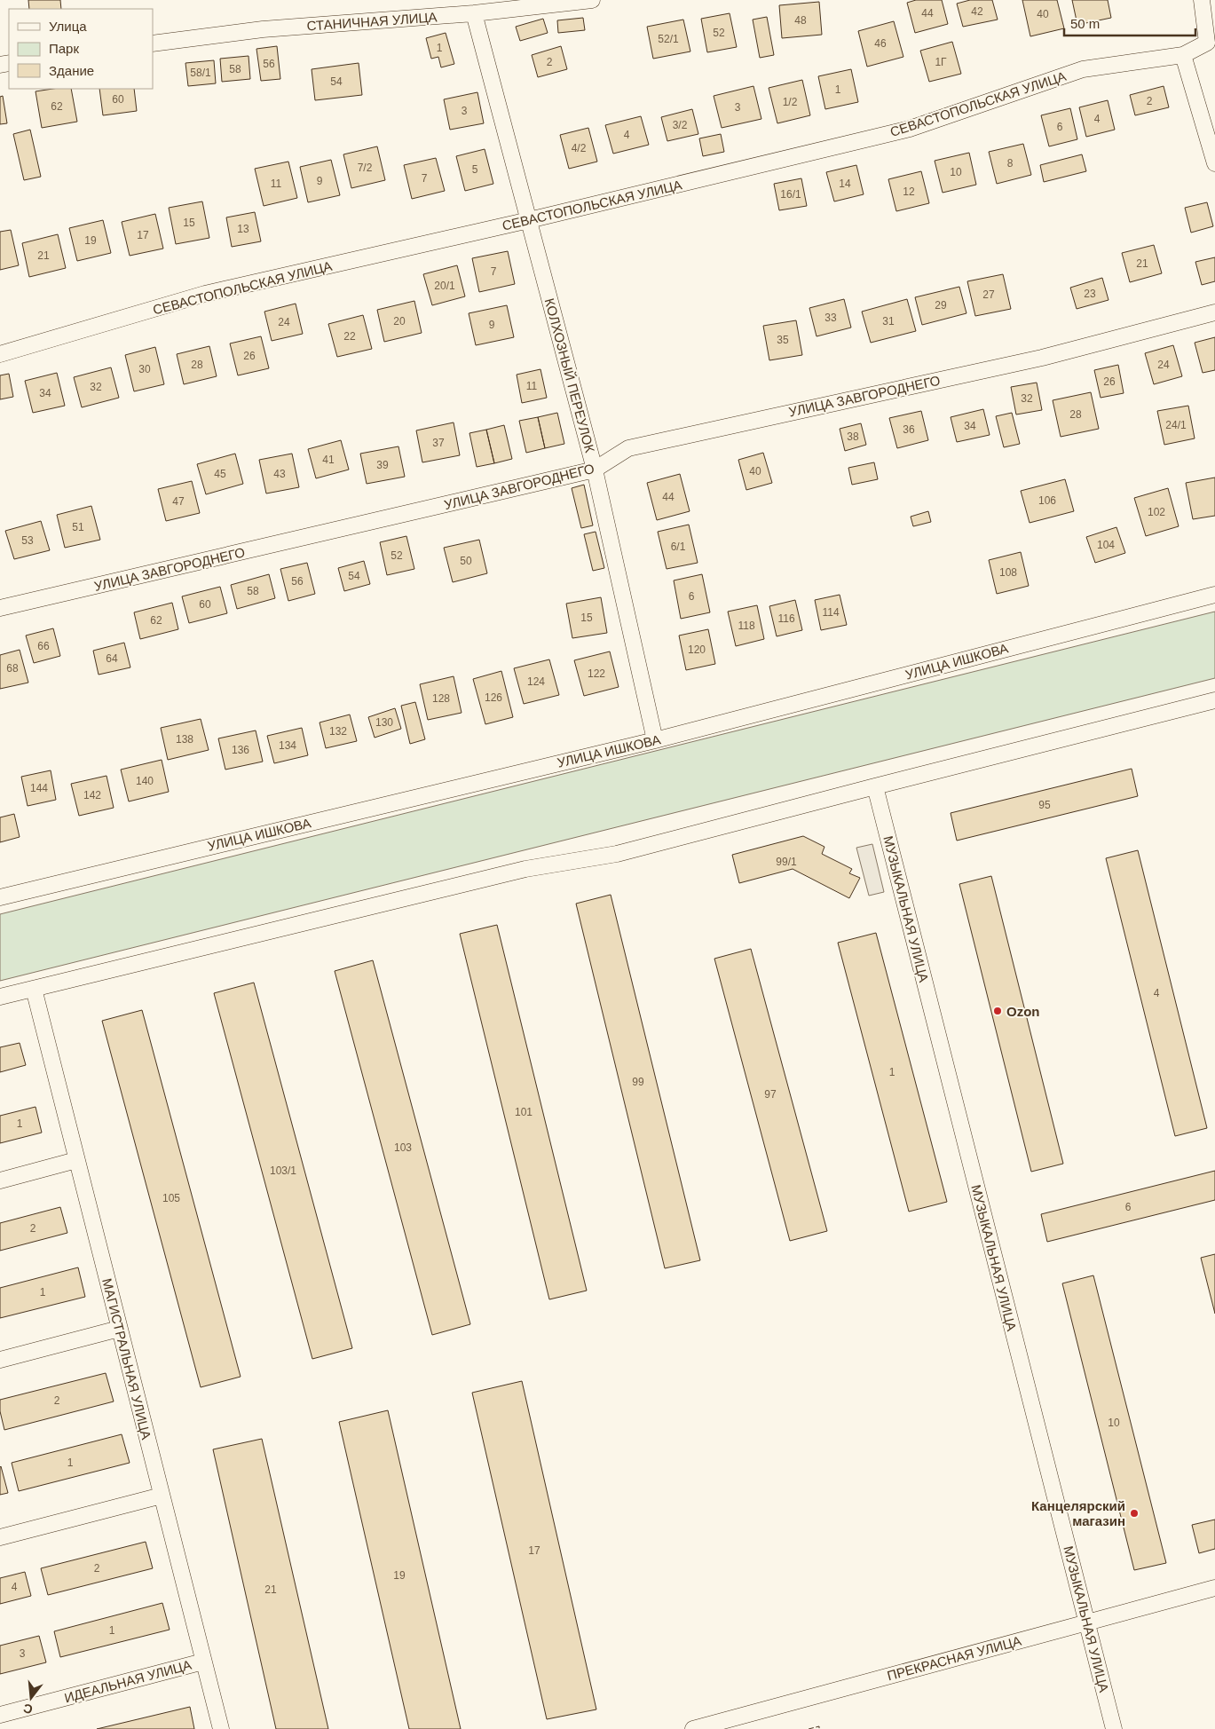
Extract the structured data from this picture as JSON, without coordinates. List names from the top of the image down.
{
  "streets": {
    "street": [
      "СТАНИЧНАЯ УЛИЦА",
      "СЕВАСТОПОЛЬСКАЯ УЛИЦА",
      "КОЛХОЗНЫЙ ПЕРЕУЛОК",
      "УЛИЦА ЗАВГОРОДНЕГО",
      "УЛИЦА ИШКОВА",
      "МУЗЫКАЛЬНАЯ УЛИЦА",
      "МАГИСТРАЛЬНАЯ УЛИЦА",
      "ПРЕКРАСНАЯ УЛИЦА",
      "ИДЕАЛЬНАЯ УЛИЦА"
    ]
  },
  "crossings": [
    ["СТАНИЧНАЯ УЛИЦА", "КОЛХОЗНЫЙ ПЕРЕУЛОК"],
    ["СЕВАСТОПОЛЬСКАЯ УЛИЦА", "КОЛХОЗНЫЙ ПЕРЕУЛОК"],
    ["КОЛХОЗНЫЙ ПЕРЕУЛОК", "УЛИЦА ЗАВГОРОДНЕГО"],
    ["КОЛХОЗНЫЙ ПЕРЕУЛОК", "УЛИЦА ИШКОВА"],
    ["МУЗЫКАЛЬНАЯ УЛИЦА", "ПРЕКРАСНАЯ УЛИЦА"],
    ["МАГИСТРАЛЬНАЯ УЛИЦА", "ИДЕАЛЬНАЯ УЛИЦА"]
  ],
  "places": ["Ozon", "Канцелярский магазин"],
  "house_numbers": [
    "42",
    "44",
    "40",
    "48",
    "52",
    "52/1",
    "46",
    "1",
    "2",
    "1Г",
    "56",
    "58",
    "58/1",
    "54",
    "1",
    "60",
    "2",
    "1/2",
    "62",
    "3",
    "3",
    "4",
    "3/2",
    "6",
    "4",
    "4/2",
    "8",
    "7/2",
    "5",
    "10",
    "7",
    "9",
    "11",
    "14",
    "12",
    "16/1",
    "15",
    "13",
    "17",
    "19",
    "21",
    "21",
    "7",
    "20/1",
    "23",
    "27",
    "29",
    "33",
    "20",
    "31",
    "24",
    "9",
    "22",
    "35",
    "26",
    "28",
    "24",
    "30",
    "26",
    "11",
    "32",
    "34",
    "32",
    "28",
    "24/1",
    "34",
    "36",
    "38",
    "37",
    "41",
    "39",
    "40",
    "45",
    "43",
    "44",
    "106",
    "47",
    "102",
    "51",
    "53",
    "104",
    "6/1",
    "52",
    "50",
    "108",
    "54",
    "56",
    "58",
    "6",
    "60",
    "114",
    "15",
    "116",
    "62",
    "118",
    "66",
    "120",
    "64",
    "68",
    "122",
    "124",
    "126",
    "128",
    "130",
    "132",
    "138",
    "134",
    "136",
    "140",
    "144",
    "142",
    "95",
    "99/1",
    "4",
    "1",
    "99",
    "97",
    "101",
    "1",
    "103",
    "103/1",
    "105",
    "6",
    "2",
    "1",
    "2",
    "10",
    "1",
    "17",
    "2",
    "19",
    "4",
    "21",
    "1",
    "3"
  ],
  "legend": ["Улица", "Парк", "Здание"],
  "scale_bar": "50 m",
  "north": "bottom"
}
